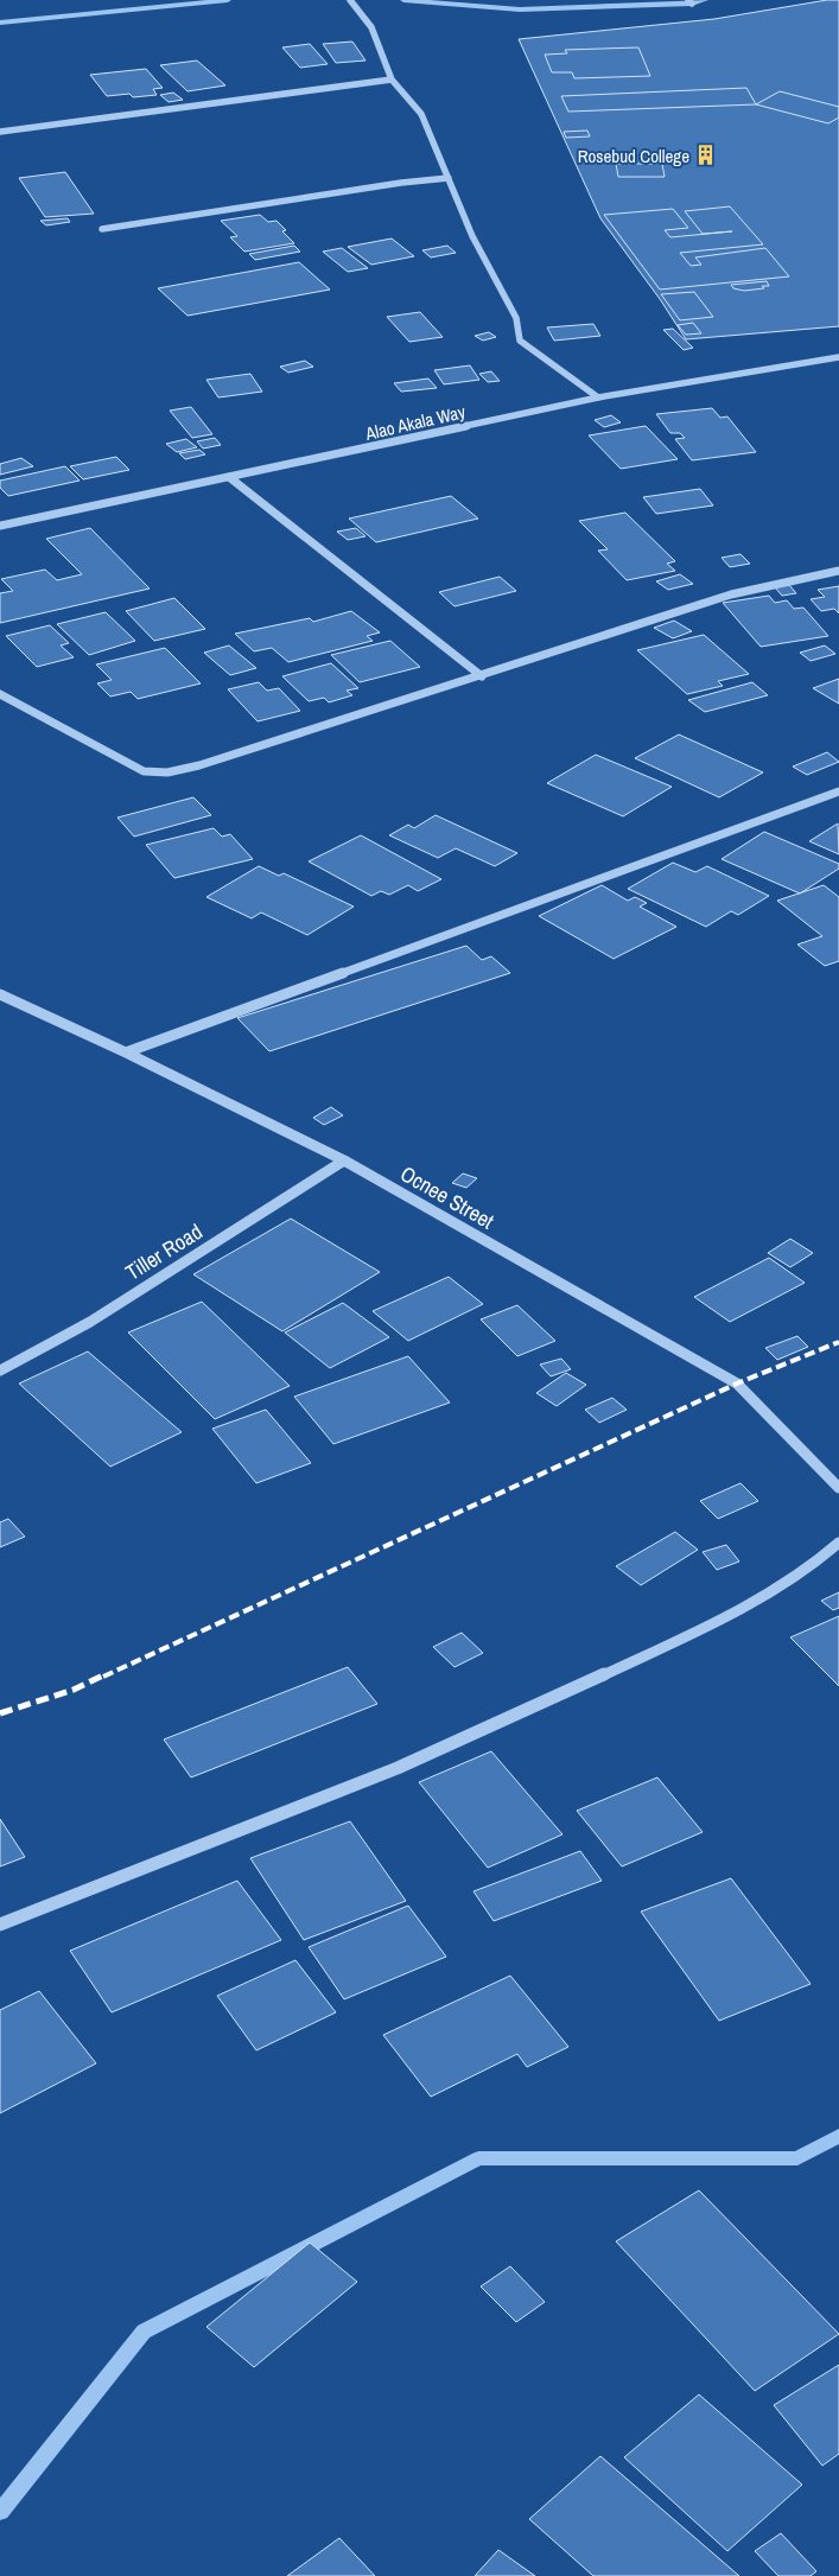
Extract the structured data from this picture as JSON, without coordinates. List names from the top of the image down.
{
  "streets": {
    "street": ["Alao Akala Way", "Ocnee Street", "Tiller Road"]
  },
  "crossings": [
    ["Ocnee Street", "Tiller Road"]
  ],
  "places": {
    "building": ["Rosebud College"]
  }
}
